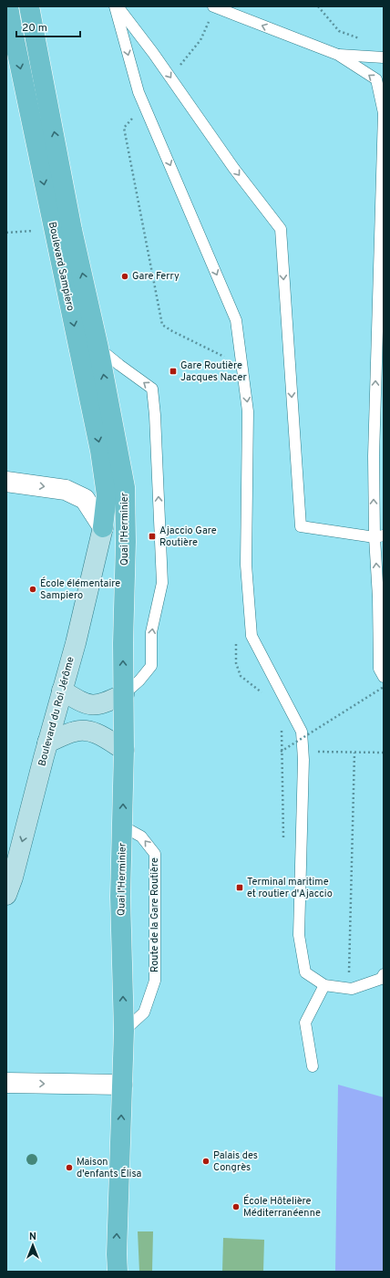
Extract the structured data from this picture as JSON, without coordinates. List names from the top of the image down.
{
  "streets": {
    "main road": ["Boulevard Sampiero", "Quai l'Herminier", "Boulevard du Roi Jérôme"],
    "lane": ["Route de la Gare Routière"]
  },
  "crossings": [
    ["Boulevard Sampiero", "Quai l'Herminier"],
    ["Boulevard Sampiero", "Boulevard du Roi Jérôme"],
    ["Quai l'Herminier", "Route de la Gare Routière"]
  ],
  "one_way": ["Quai l'Herminier", "Boulevard du Roi Jérôme", "Route de la Gare Routière"],
  "places": {
    "other": [
      "Gare Ferry",
      "École élémentaire Sampiero",
      "Palais des Congrès",
      "Maison d'enfants Élisa",
      "École Hôtelière Méditerranéenne"
    ],
    "transit": ["Gare Routière Jacques Nacer", "Ajaccio Gare Routière", "Terminal maritime et routier d'Ajaccio"]
  },
  "scale_bar": "20 m",
  "north": "top"
}
